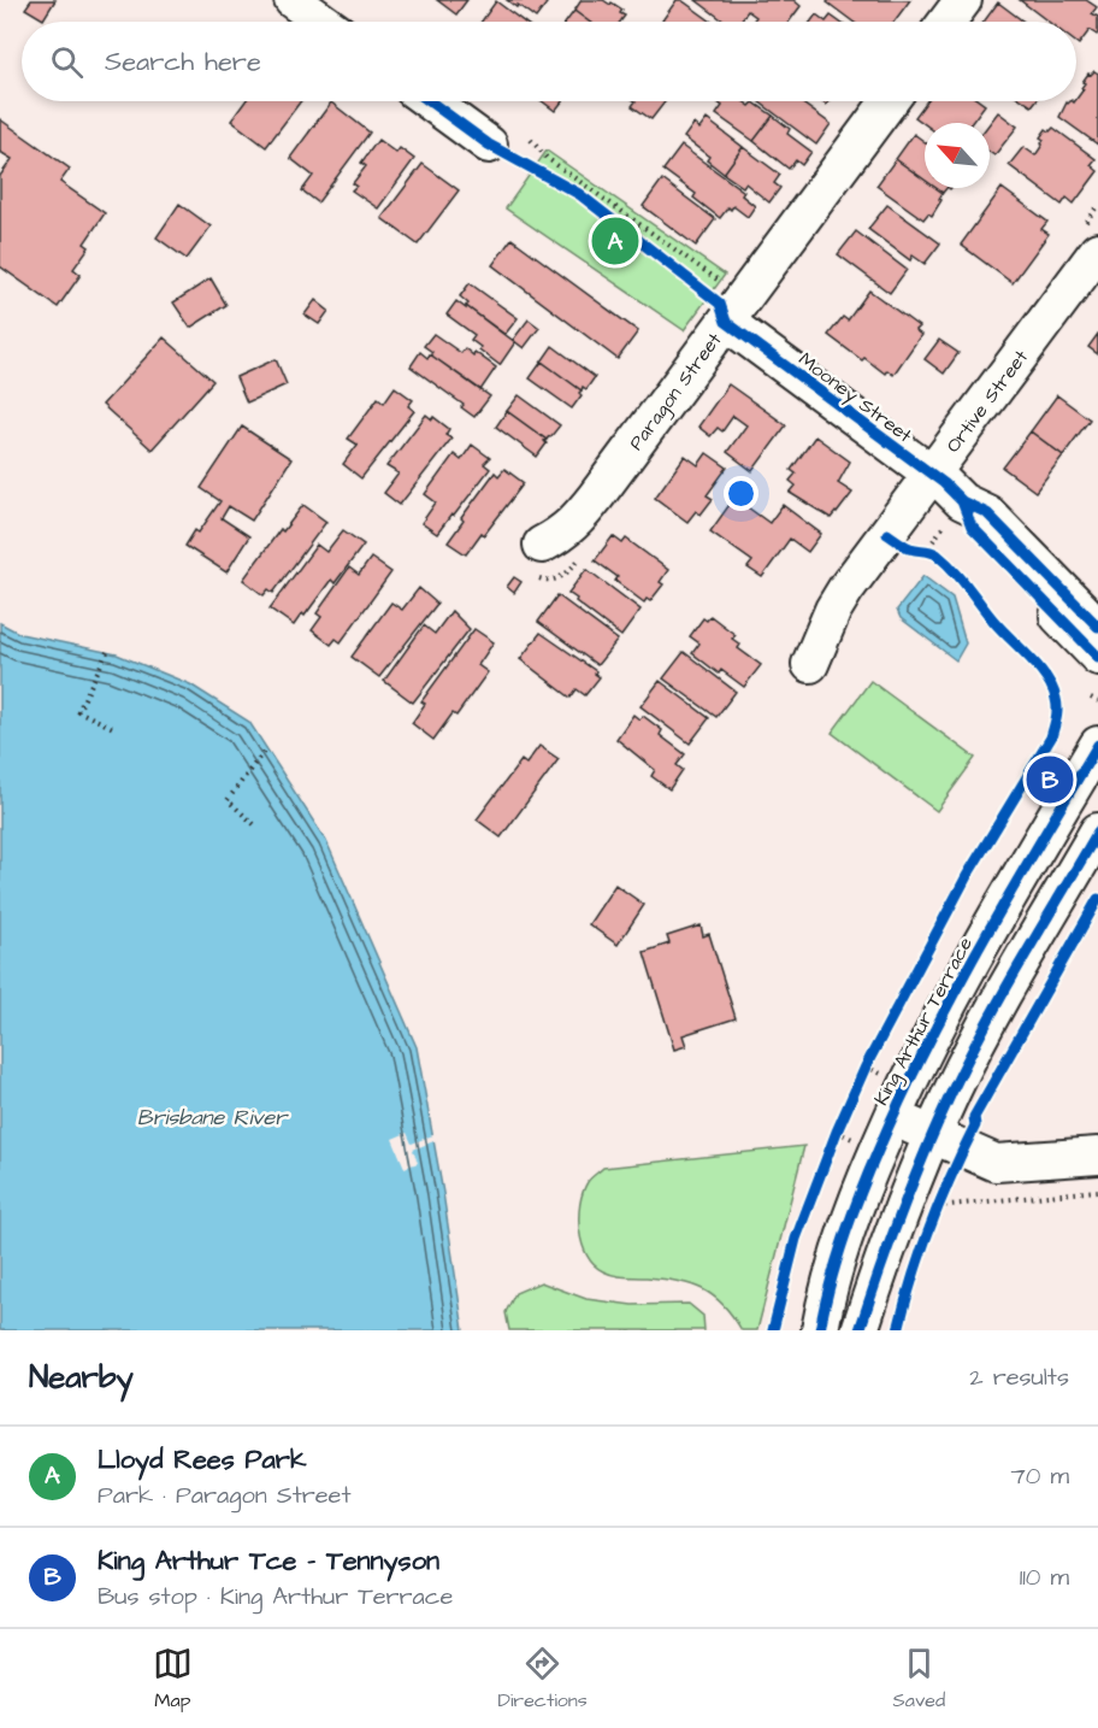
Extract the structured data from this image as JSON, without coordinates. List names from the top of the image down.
{
  "streets": {
    "street": [
      "Paragon Street",
      "Mooney Street",
      "Ortive Street",
      "King Arthur Terrace"
    ]
  },
  "crossings": [
    ["Paragon Street", "Mooney Street"],
    ["Mooney Street", "Ortive Street"]
  ],
  "water": ["Brisbane River"],
  "north": "top left",
  "page": {
    "search": "Search here",
    "pins": ["A", "B"],
    "heading": ["Nearby", "2 results"],
    "list": [
      {
        "mark": "A",
        "name": "Lloyd Rees Park",
        "note": "Park · Paragon Street",
        "value": "70 m"
      },
      {
        "mark": "B",
        "name": "King Arthur Tce - Tennyson",
        "note": "Bus stop · King Arthur Terrace",
        "value": "110 m"
      }
    ],
    "nav": ["Map", "Directions", "Saved"]
  }
}
